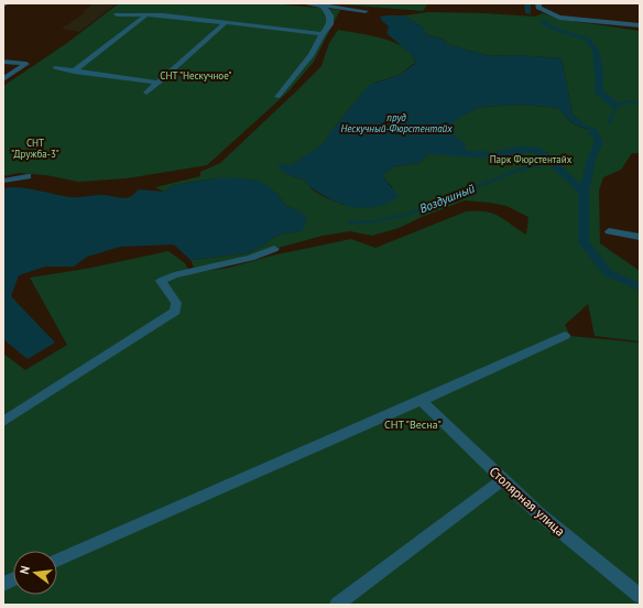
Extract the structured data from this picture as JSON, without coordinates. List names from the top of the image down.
{
  "streets": {
    "street": ["Столярная улица"]
  },
  "water": ["пруд Нескучный-Фюрстентайх", "Воздушный"],
  "parks": [
    "СНТ \"Нескучное\"",
    "СНТ \"Дружба-3\"",
    "Парк Фюрстентайх",
    "СНТ \"Весна\""
  ],
  "north": "left"
}
